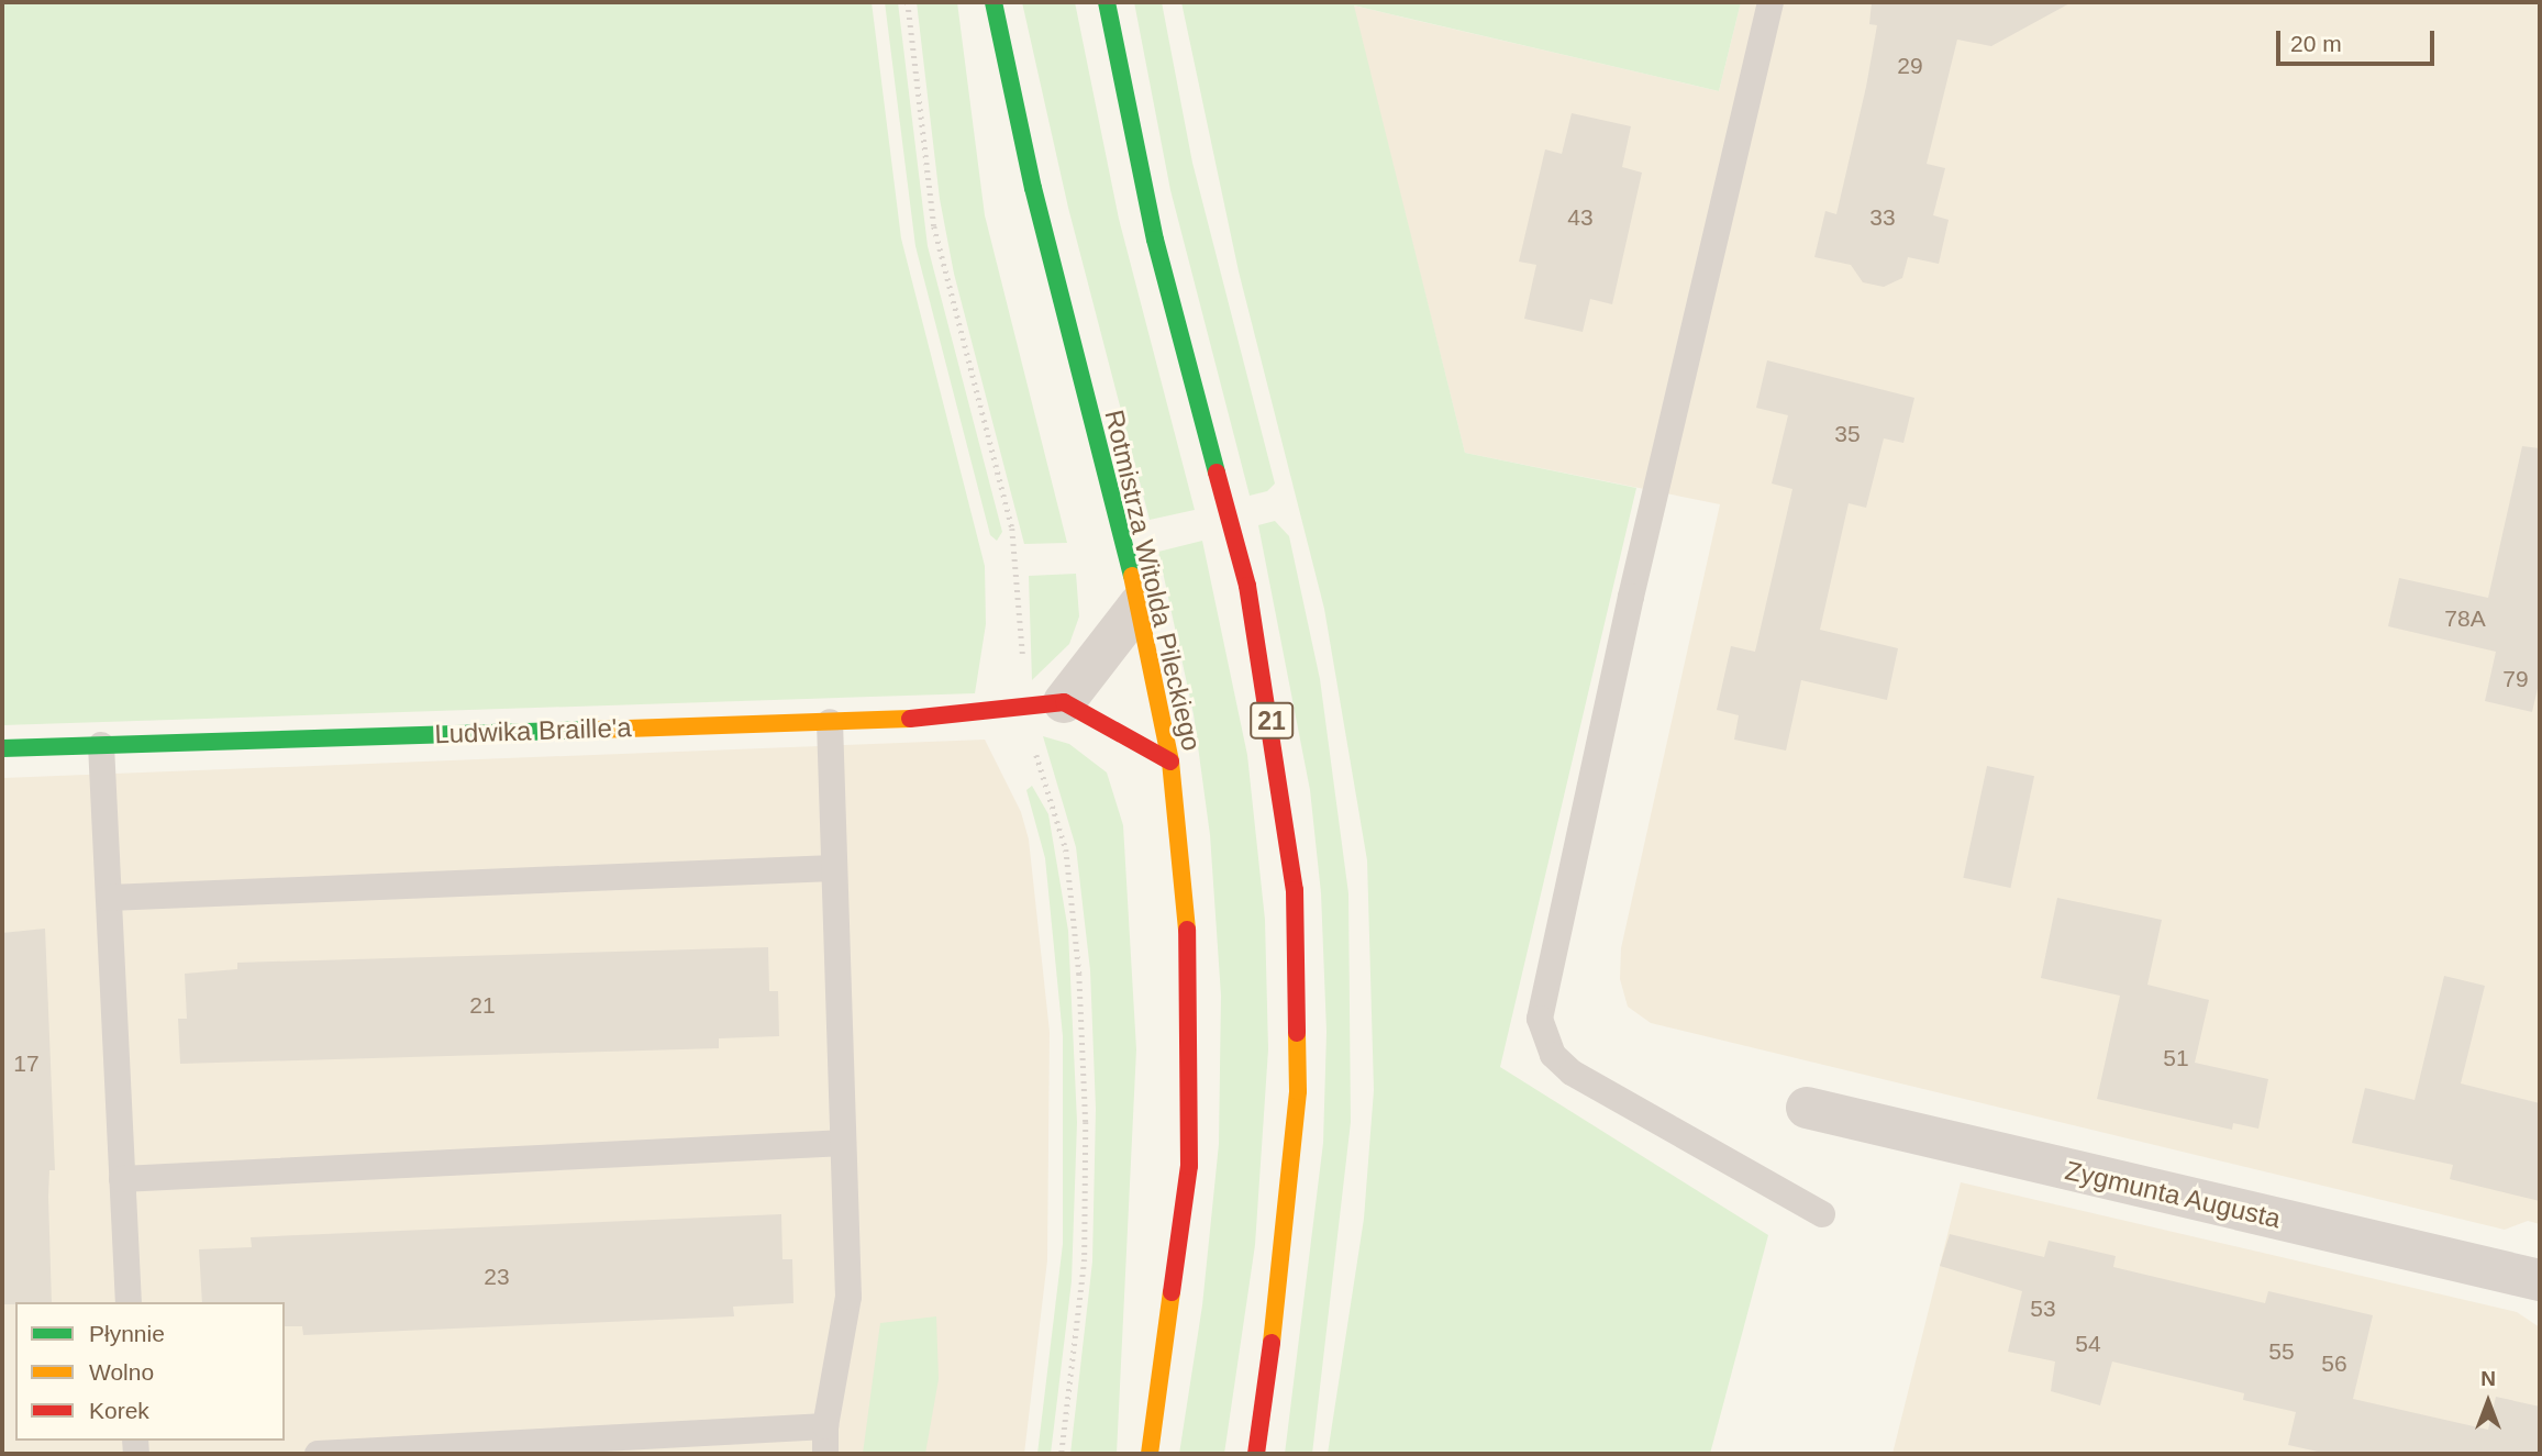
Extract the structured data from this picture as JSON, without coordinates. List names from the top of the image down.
{
  "streets": {
    "main road": ["Rotmistrza Witolda Pileckiego", "21", "Ludwika Braille'a"],
    "street": ["Zygmunta Augusta"]
  },
  "house_numbers": [
    "29",
    "43",
    "33",
    "35",
    "78A",
    "79",
    "21",
    "51",
    "17",
    "23",
    "53",
    "54",
    "55",
    "56"
  ],
  "legend": ["Płynnie", "Wolno", "Korek"],
  "scale_bar": "20 m",
  "north": "top"
}
